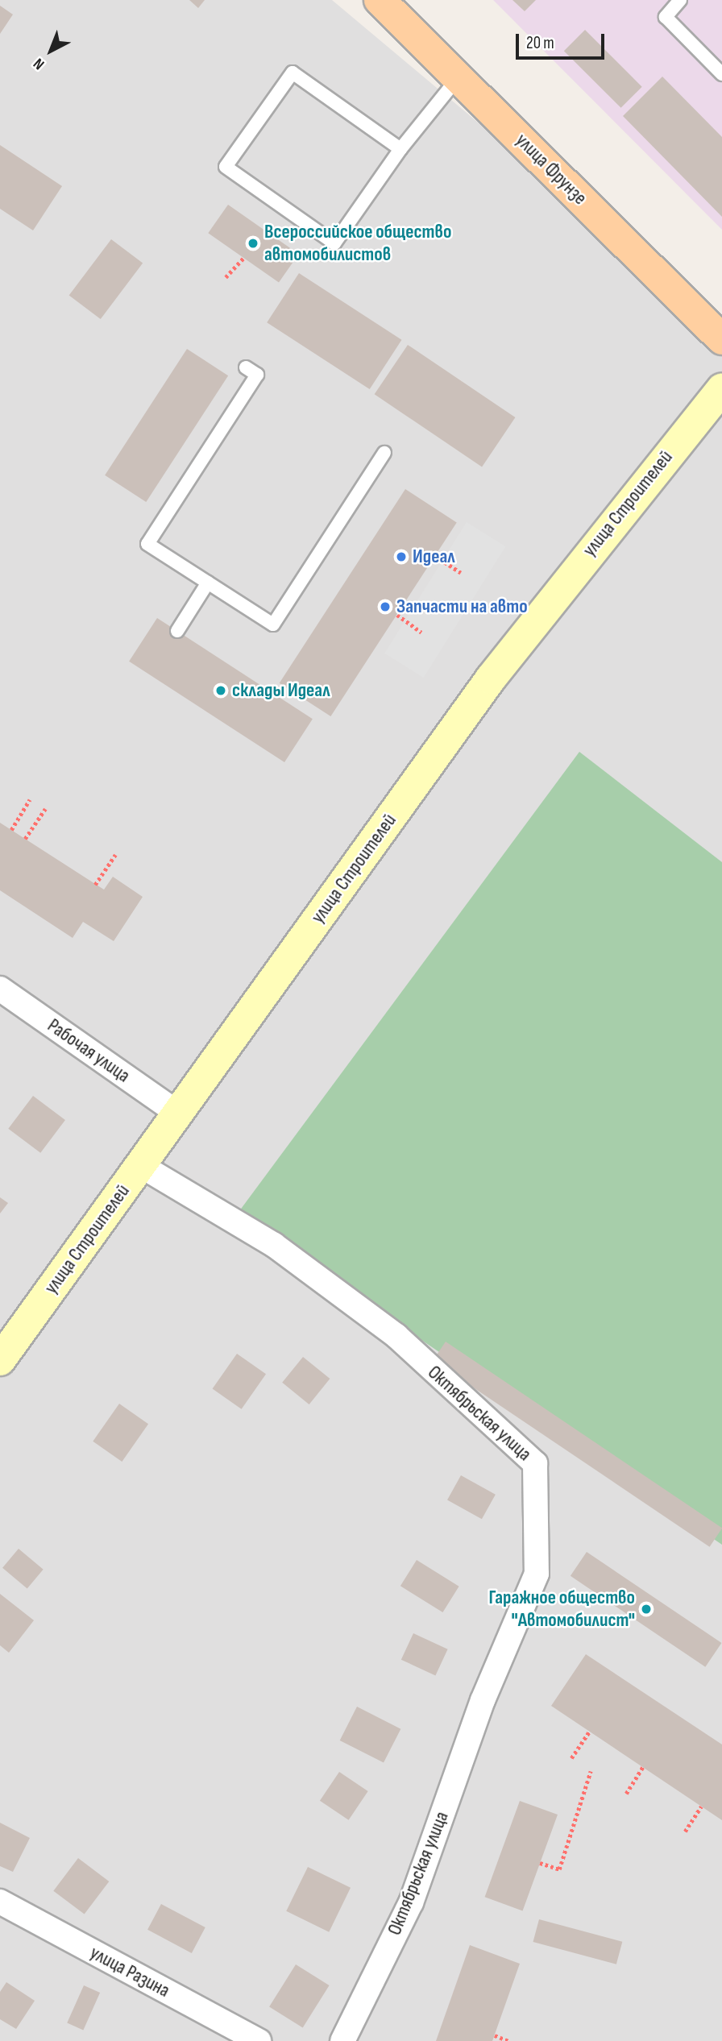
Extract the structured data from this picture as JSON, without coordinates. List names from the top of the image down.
{
  "streets": {
    "main road": ["улица Фрунзе"],
    "street": [
      "улица Строителей",
      "Рабочая улица",
      "Октябрьская улица",
      "улица Разина"
    ]
  },
  "crossings": [
    ["улица Строителей", "Рабочая улица"],
    ["улица Строителей", "Октябрьская улица"]
  ],
  "places": [
    "Всероссийское общество автомобилистов",
    "Идеал",
    "Запчасти на авто",
    "склады Идеал",
    "Гаражное общество \"Автомобилист\""
  ],
  "scale_bar": "20 m",
  "north": "bottom left"
}
